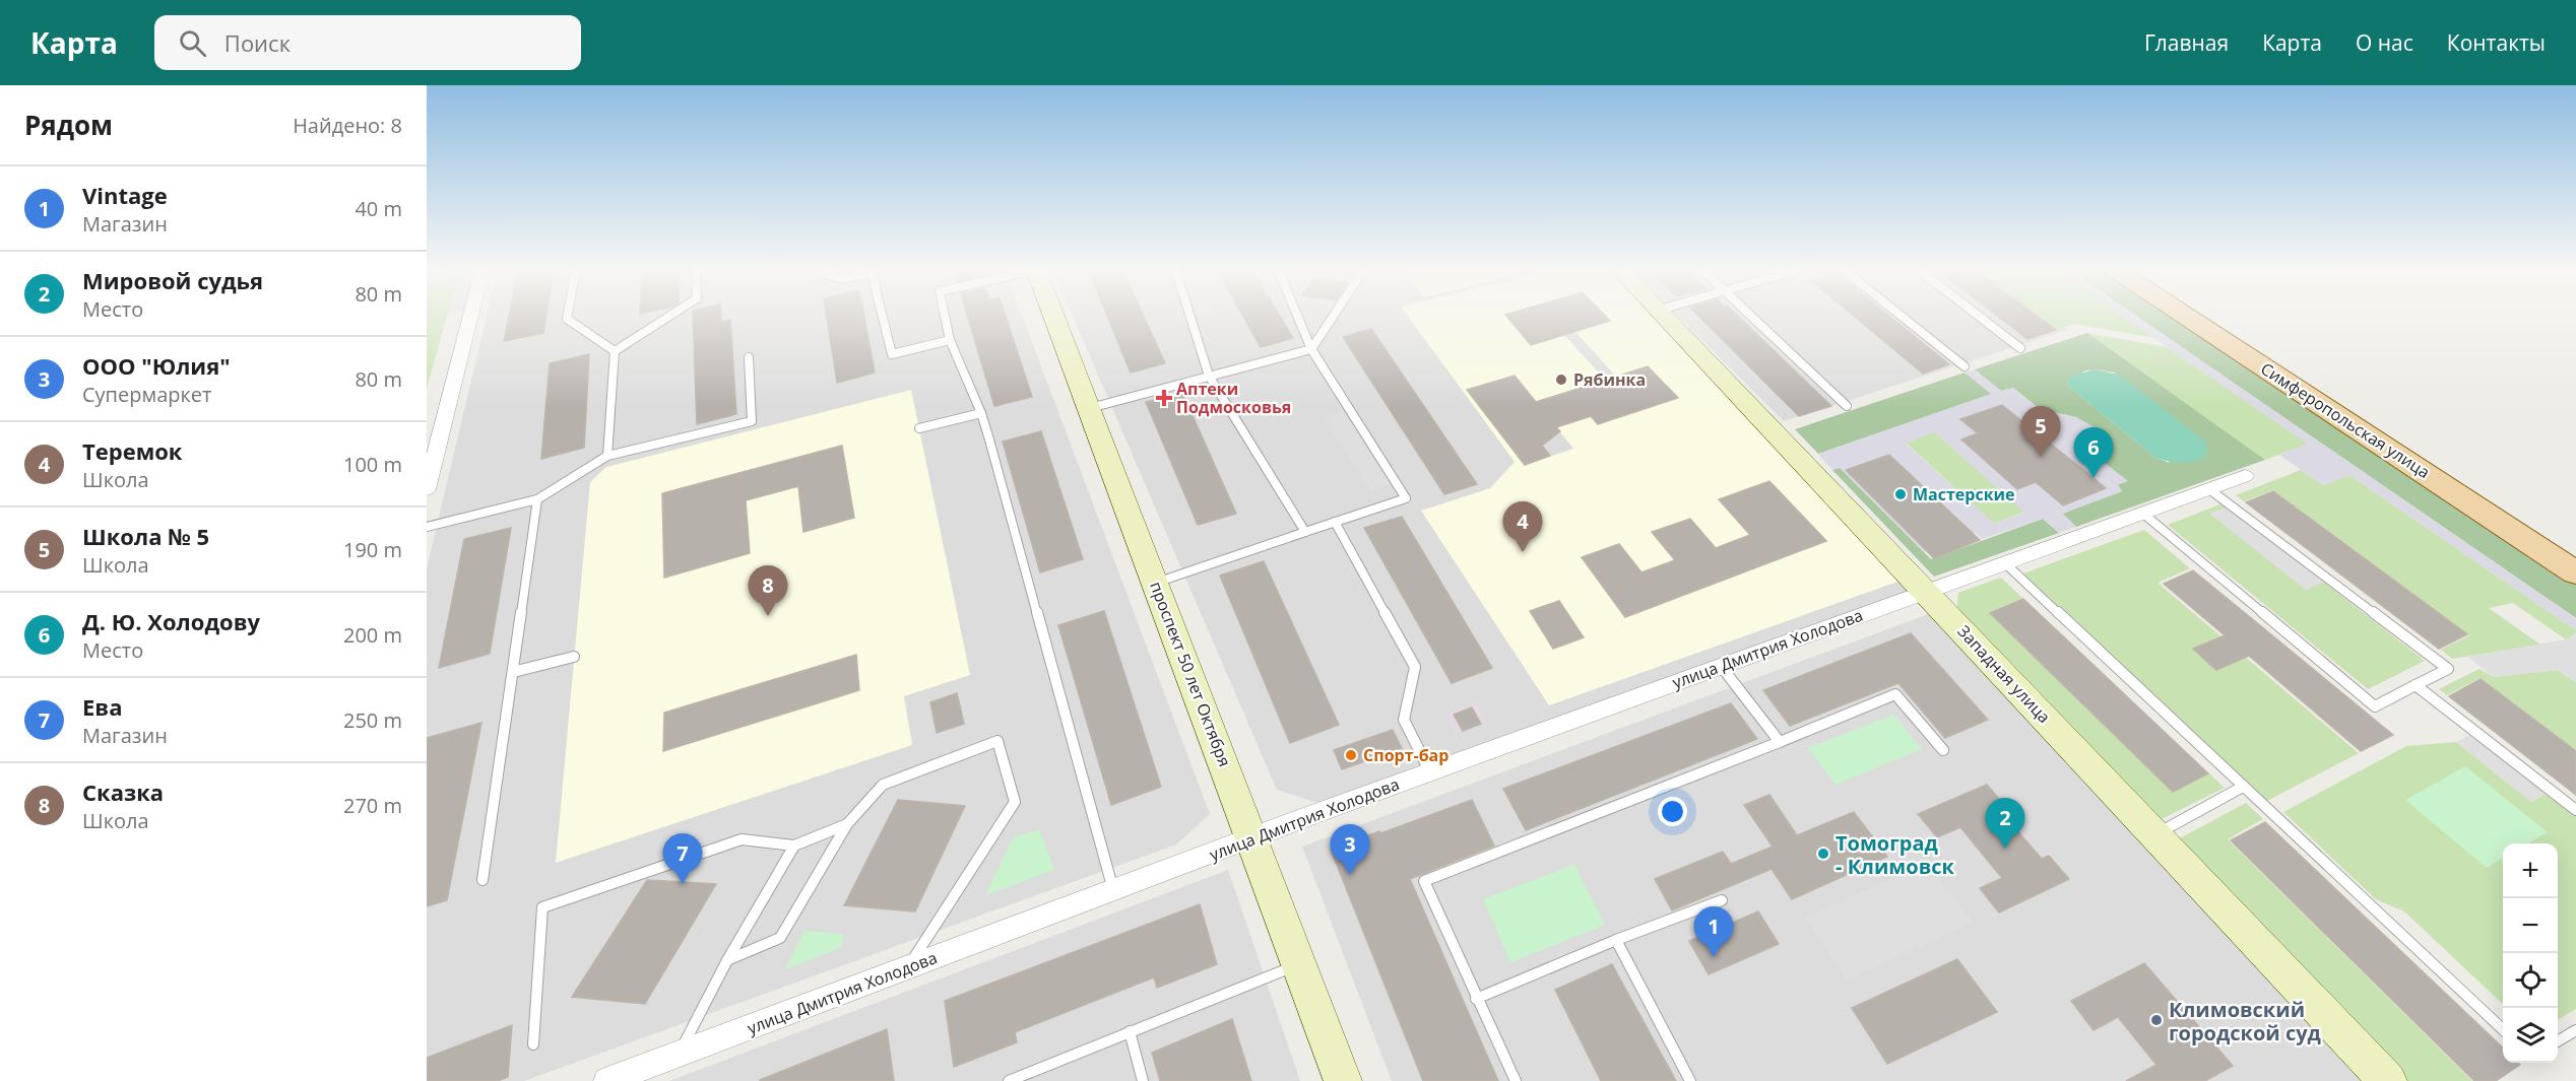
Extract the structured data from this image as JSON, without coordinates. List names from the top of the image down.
{
  "streets": {
    "main road": ["Симферопольская улица", "проспект 50 лет Октября", "Западная улица"],
    "street": ["улица Дмитрия Холодова"]
  },
  "crossings": [
    ["улица Дмитрия Холодова", "проспект 50 лет Октября"],
    ["улица Дмитрия Холодова", "Западная улица"]
  ],
  "places": {
    "other": [
      "Рябинка",
      "Мастерские",
      "Спорт-бар",
      "Томоград - Климовск",
      "Климовский городской суд"
    ],
    "health": ["Аптеки Подмосковья"]
  },
  "page": {
    "header": "Карта",
    "search": "Поиск",
    "nav": [
      "Главная",
      "Карта",
      "О нас",
      "Контакты"
    ],
    "heading": ["Рядом", "Найдено: 8"],
    "list": [
      {
        "mark": "1",
        "name": "Vintage",
        "note": "Магазин",
        "value": "40 m"
      },
      {
        "mark": "2",
        "name": "Мировой судья",
        "note": "Место",
        "value": "80 m"
      },
      {
        "mark": "3",
        "name": "ООО \"Юлия\"",
        "note": "Супермаркет",
        "value": "80 m"
      },
      {
        "mark": "4",
        "name": "Теремок",
        "note": "Школа",
        "value": "100 m"
      },
      {
        "mark": "5",
        "name": "Школа № 5",
        "note": "Школа",
        "value": "190 m"
      },
      {
        "mark": "6",
        "name": "Д. Ю. Холодову",
        "note": "Место",
        "value": "200 m"
      },
      {
        "mark": "7",
        "name": "Ева",
        "note": "Магазин",
        "value": "250 m"
      },
      {
        "mark": "8",
        "name": "Сказка",
        "note": "Школа",
        "value": "270 m"
      }
    ],
    "pins": [
      "5",
      "6",
      "4",
      "8",
      "2",
      "3",
      "7",
      "1"
    ],
    "map_buttons": ["+", "−"]
  }
}
